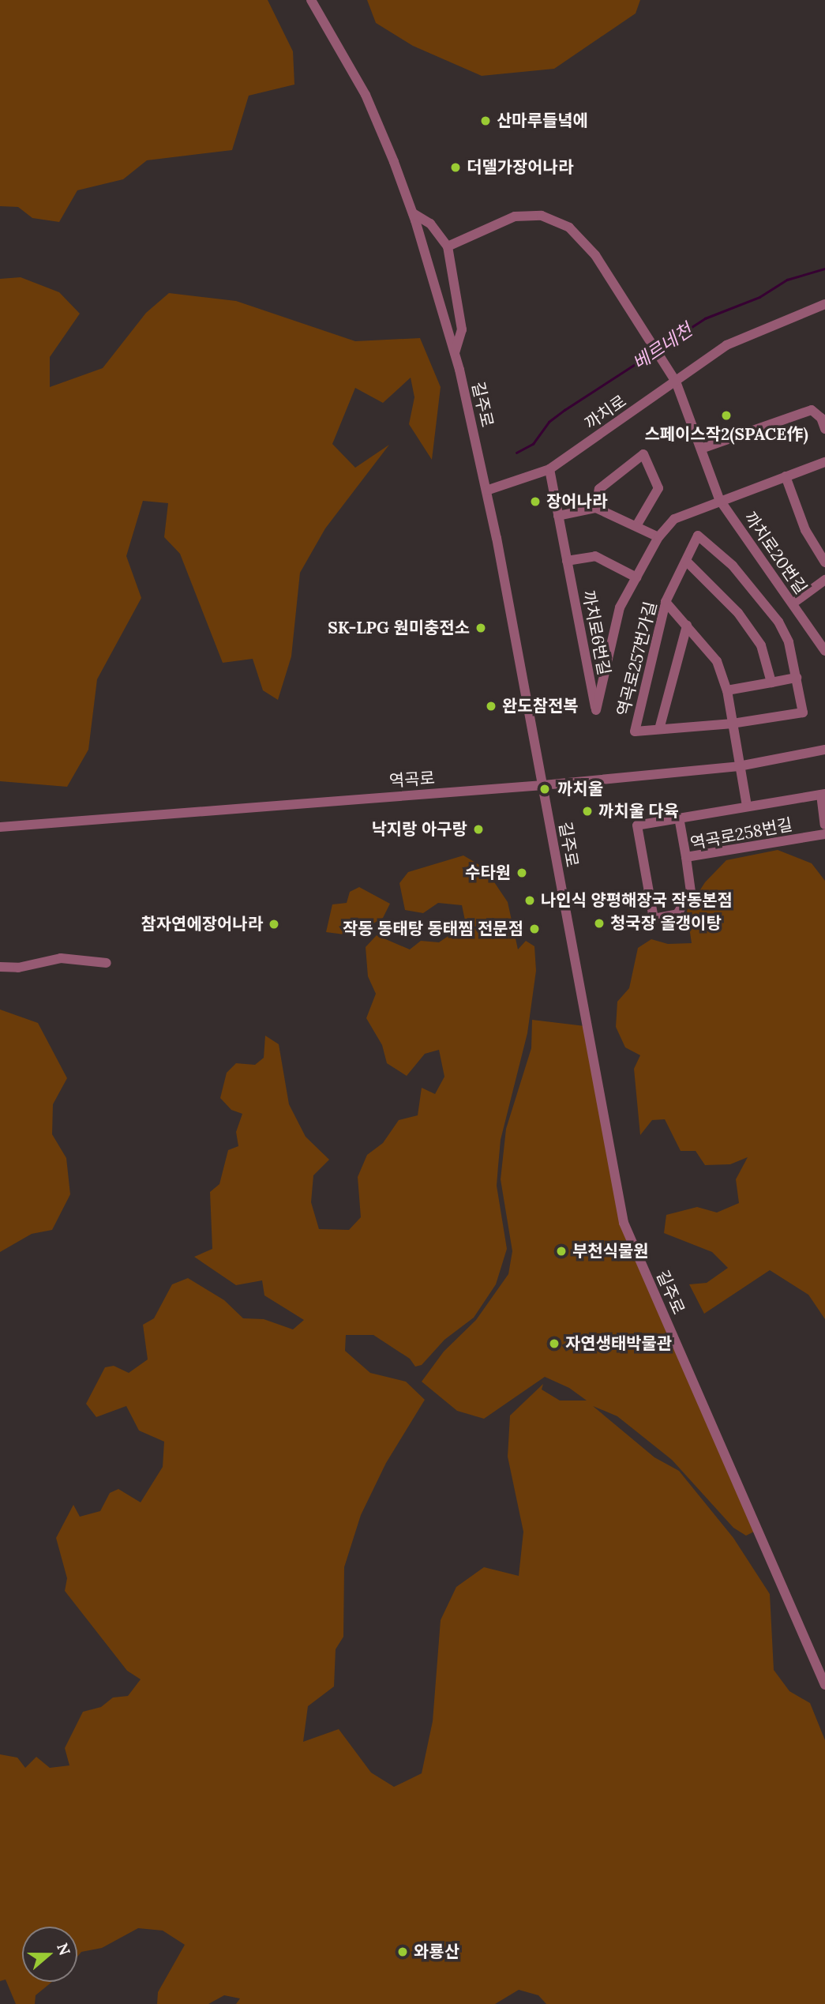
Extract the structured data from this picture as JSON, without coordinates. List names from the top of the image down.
{
  "streets": {
    "street": [
      "길주로",
      "까치로",
      "까치로20번길",
      "까치로6번길",
      "역곡로257번가길",
      "역곡로",
      "역곡로258번길"
    ]
  },
  "crossings": [
    ["길주로", "까치로"],
    ["길주로", "역곡로"],
    ["까치로", "까치로20번길"],
    ["까치로", "까치로6번길"],
    ["까치로20번길", "까치로6번길"],
    ["역곡로257번가길", "역곡로258번길"],
    ["역곡로", "역곡로258번길"]
  ],
  "water": ["베르네천"],
  "places": [
    "산마루들녘에",
    "더델가장어나라",
    "스페이스작2(SPACE作)",
    "장어나라",
    "SK-LPG 원미충전소",
    "완도참전복",
    "까치울",
    "까치울 다육",
    "낙지랑 아구랑",
    "수타원",
    "나인식 양평해장국 작동본점",
    "청국장 올갱이탕",
    "참자연에장어나라",
    "작동 동태탕 동태찜 전문점",
    "부천식물원",
    "자연생태박물관",
    "와룡산"
  ],
  "north": "right"
}
